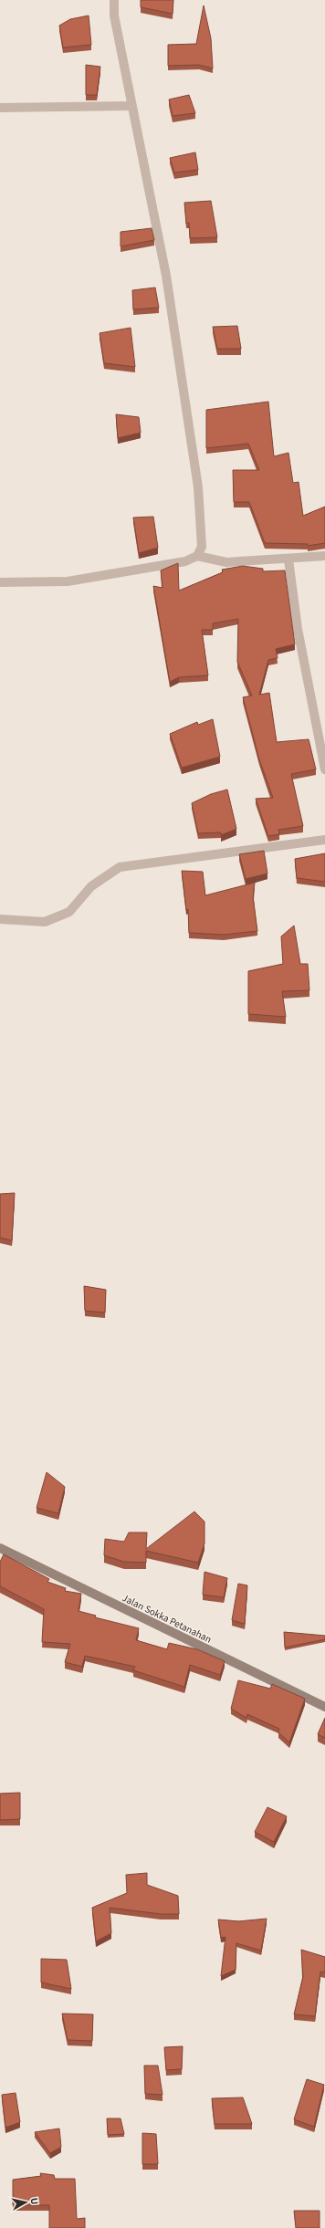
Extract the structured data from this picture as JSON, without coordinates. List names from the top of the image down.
{
  "streets": {
    "main road": ["Jalan Sokka Petanahan"]
  },
  "north": "right"
}
